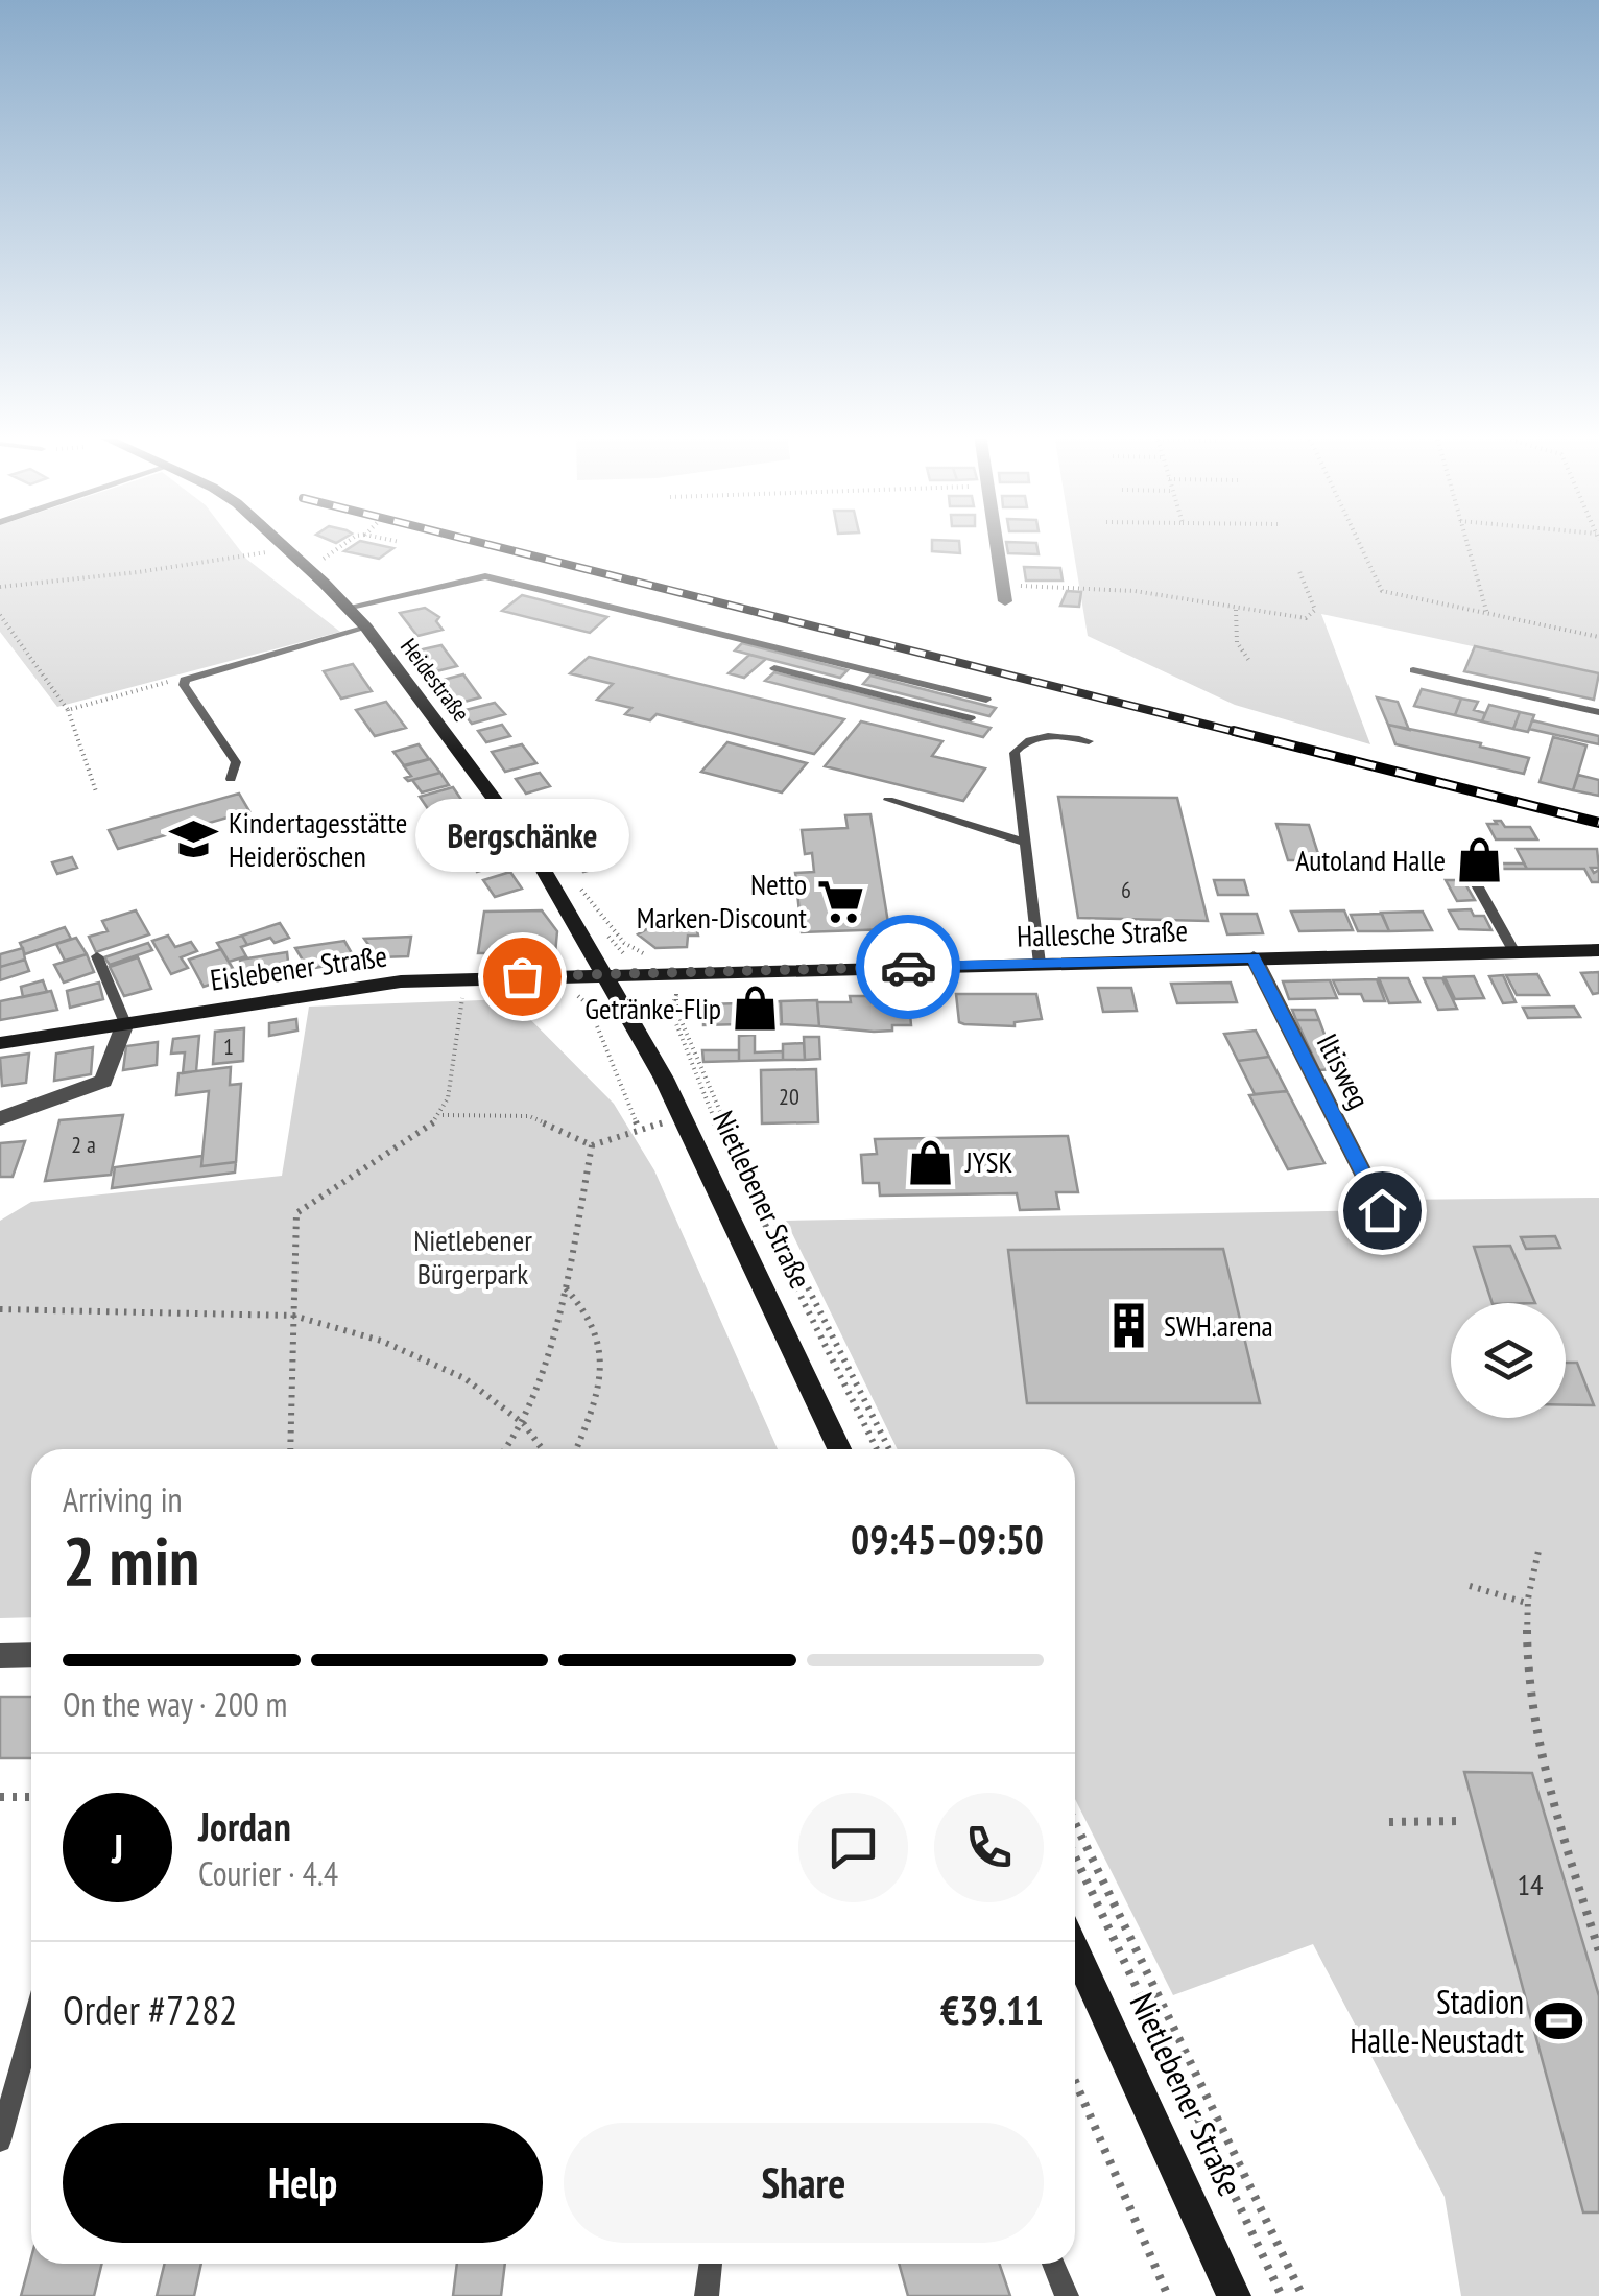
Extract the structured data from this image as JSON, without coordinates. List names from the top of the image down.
{
  "streets": {
    "main road": [
      "Heidestraße",
      "Hallesche Straße",
      "Eislebener Straße",
      "Nietlebener Straße"
    ],
    "street": ["Iltisweg"]
  },
  "crossings": [
    ["Heidestraße", "Hallesche Straße"],
    ["Heidestraße", "Eislebener Straße"],
    ["Heidestraße", "Nietlebener Straße"],
    ["Hallesche Straße", "Eislebener Straße"],
    ["Hallesche Straße", "Iltisweg"],
    ["Hallesche Straße", "Nietlebener Straße"],
    ["Eislebener Straße", "Nietlebener Straße"]
  ],
  "parks": ["Nietlebener Bürgerpark"],
  "places": {
    "school or university": ["Kindertagesstätte Heideröschen"],
    "shop": ["Autoland Halle", "Getränke-Flip", "JYSK"],
    "supermarket": ["Netto Marken-Discount"],
    "other": ["Bergschänke"],
    "building": ["SWH.arena"],
    "sports": ["Stadion Halle-Neustadt"]
  },
  "house_numbers": [
    "6",
    "1",
    "20",
    "2 a",
    "14"
  ],
  "page": {
    "bubble": "Bergschänke",
    "heading": ["2 min", "Arriving in", "09:45–09:50"],
    "panel": [
      "Jordan",
      "Courier · 4.4",
      "Order #7282",
      "€39.11"
    ],
    "bar": "On the way · 200 m",
    "round": "J",
    "buttons": ["Help", "Share"]
  }
}
